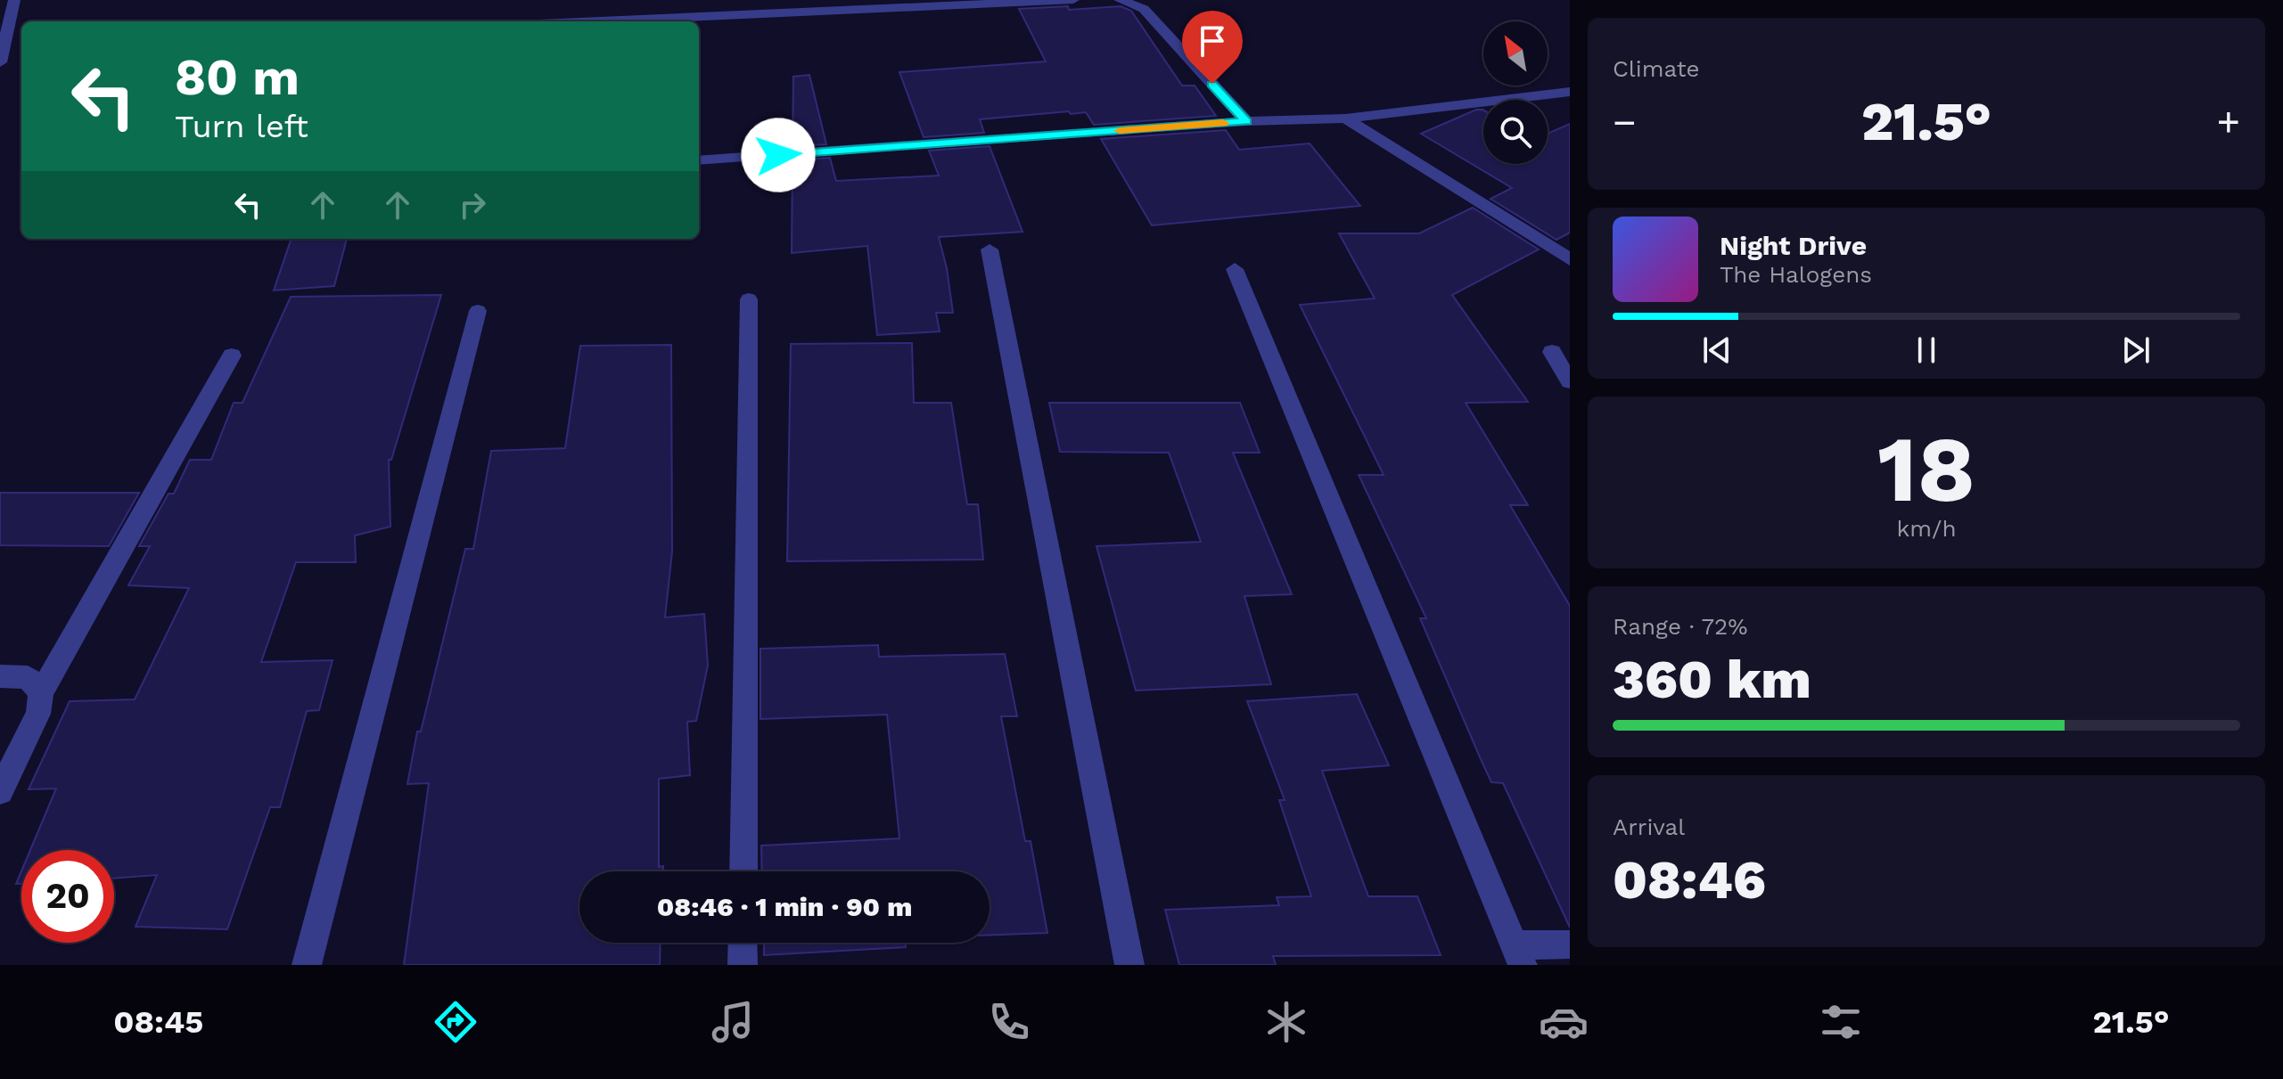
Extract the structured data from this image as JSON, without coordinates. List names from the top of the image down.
{
  "north": "top left",
  "page": {
    "tile": [
      "Climate",
      ["18", "km/h"],
      ["Range · 72%", "360 km"],
      ["Arrival", "08:46"]
    ],
    "turn": ["80 m", "Turn left"],
    "heat": ["−", "21.5°", "+"],
    "song": ["Night Drive", "The Halogens"],
    "limit": "20",
    "trip": "08:46 · 1 min · 90 m",
    "tabs": ["08:45", "21.5°"]
  }
}
